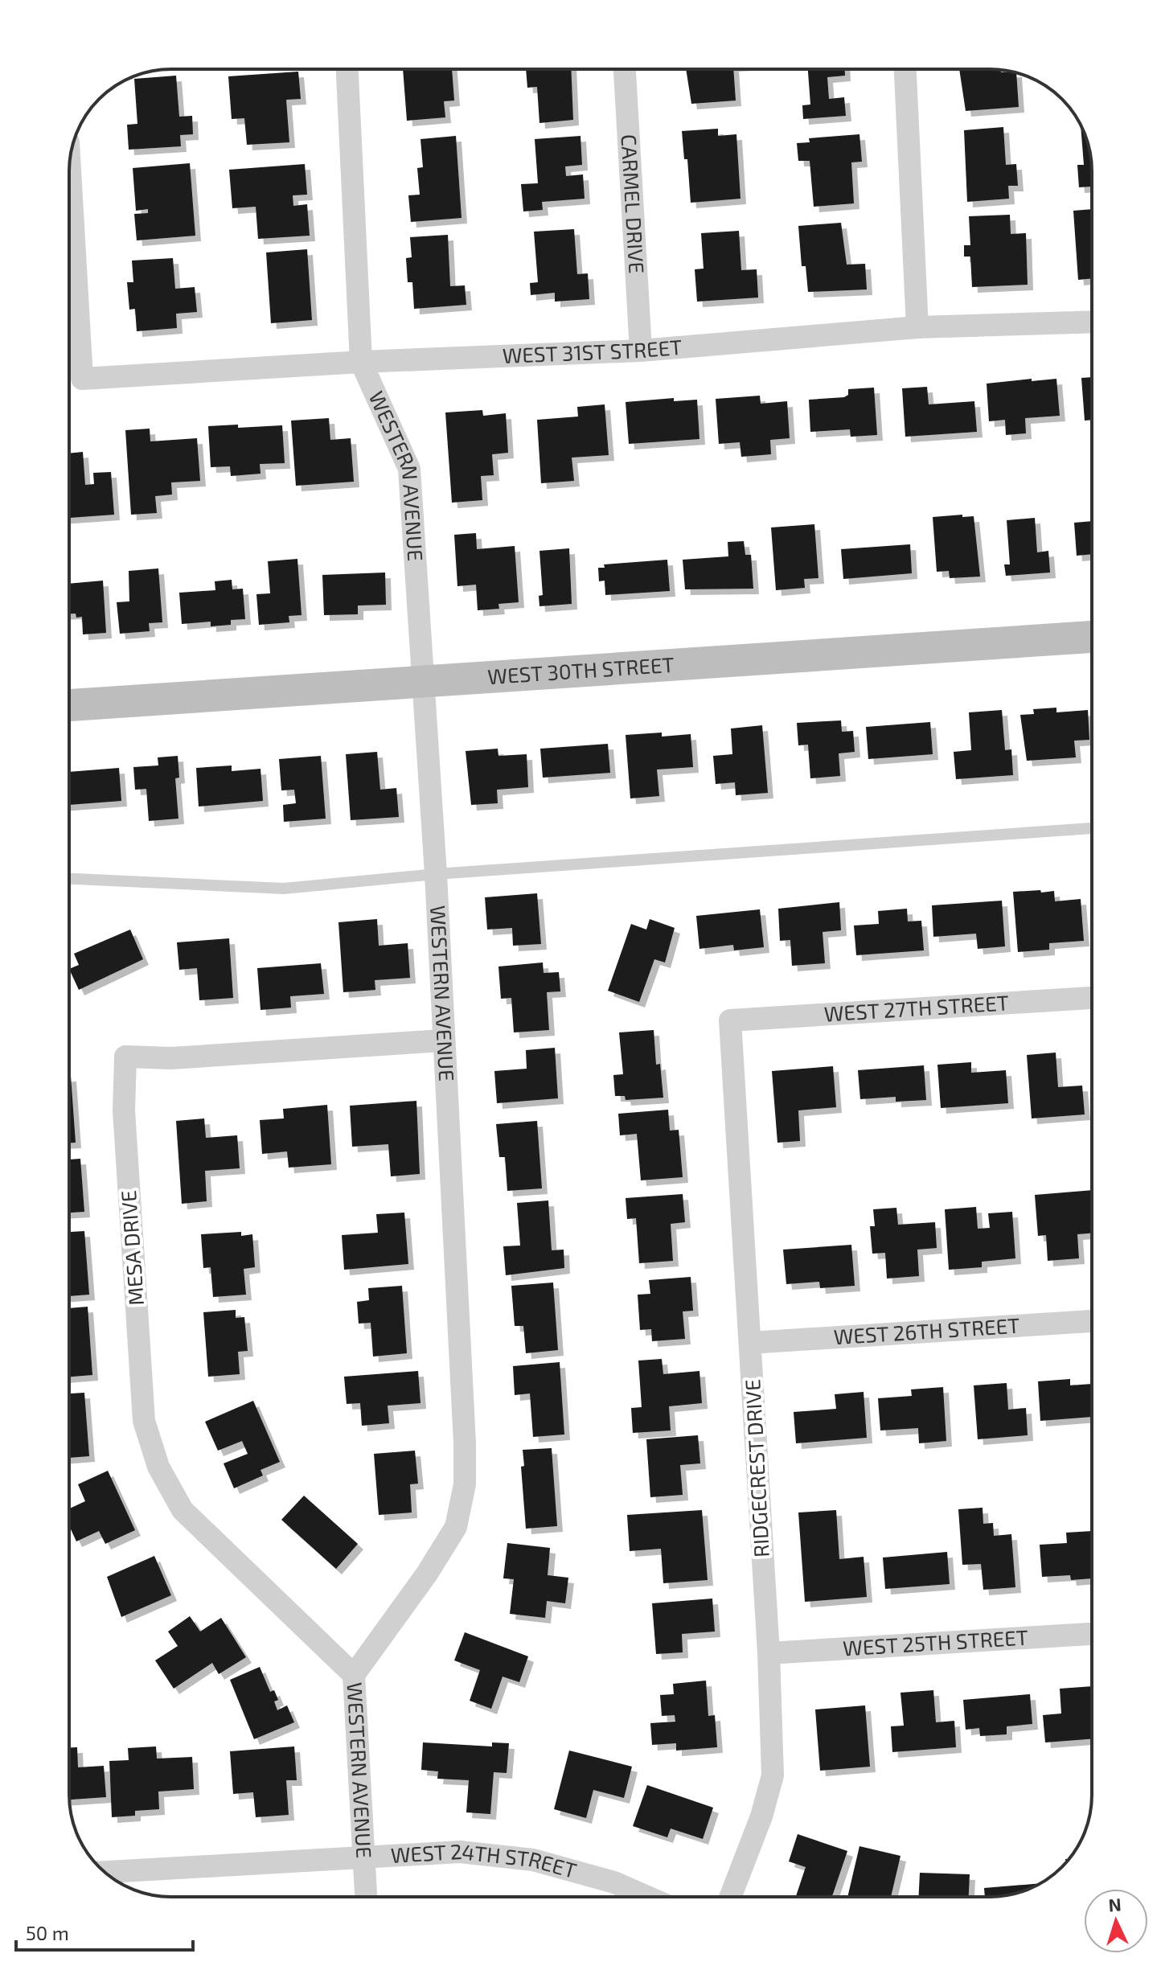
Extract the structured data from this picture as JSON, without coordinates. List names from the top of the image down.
{
  "streets": {
    "main road": ["WEST 30TH STREET"],
    "street": [
      "CARMEL DRIVE",
      "WEST 31ST STREET",
      "WESTERN AVENUE",
      "WEST 27TH STREET",
      "MESA DRIVE",
      "WEST 26TH STREET",
      "RIDGECREST DRIVE",
      "WEST 25TH STREET",
      "WEST 24TH STREET"
    ]
  },
  "crossings": [
    ["CARMEL DRIVE", "WEST 31ST STREET"],
    ["WEST 31ST STREET", "WESTERN AVENUE"],
    ["WESTERN AVENUE", "WEST 30TH STREET"],
    ["WESTERN AVENUE", "MESA DRIVE"],
    ["WESTERN AVENUE", "WEST 24TH STREET"],
    ["WEST 27TH STREET", "RIDGECREST DRIVE"],
    ["WEST 26TH STREET", "RIDGECREST DRIVE"],
    ["RIDGECREST DRIVE", "WEST 25TH STREET"]
  ],
  "scale_bar": "50 m",
  "north": "top"
}
